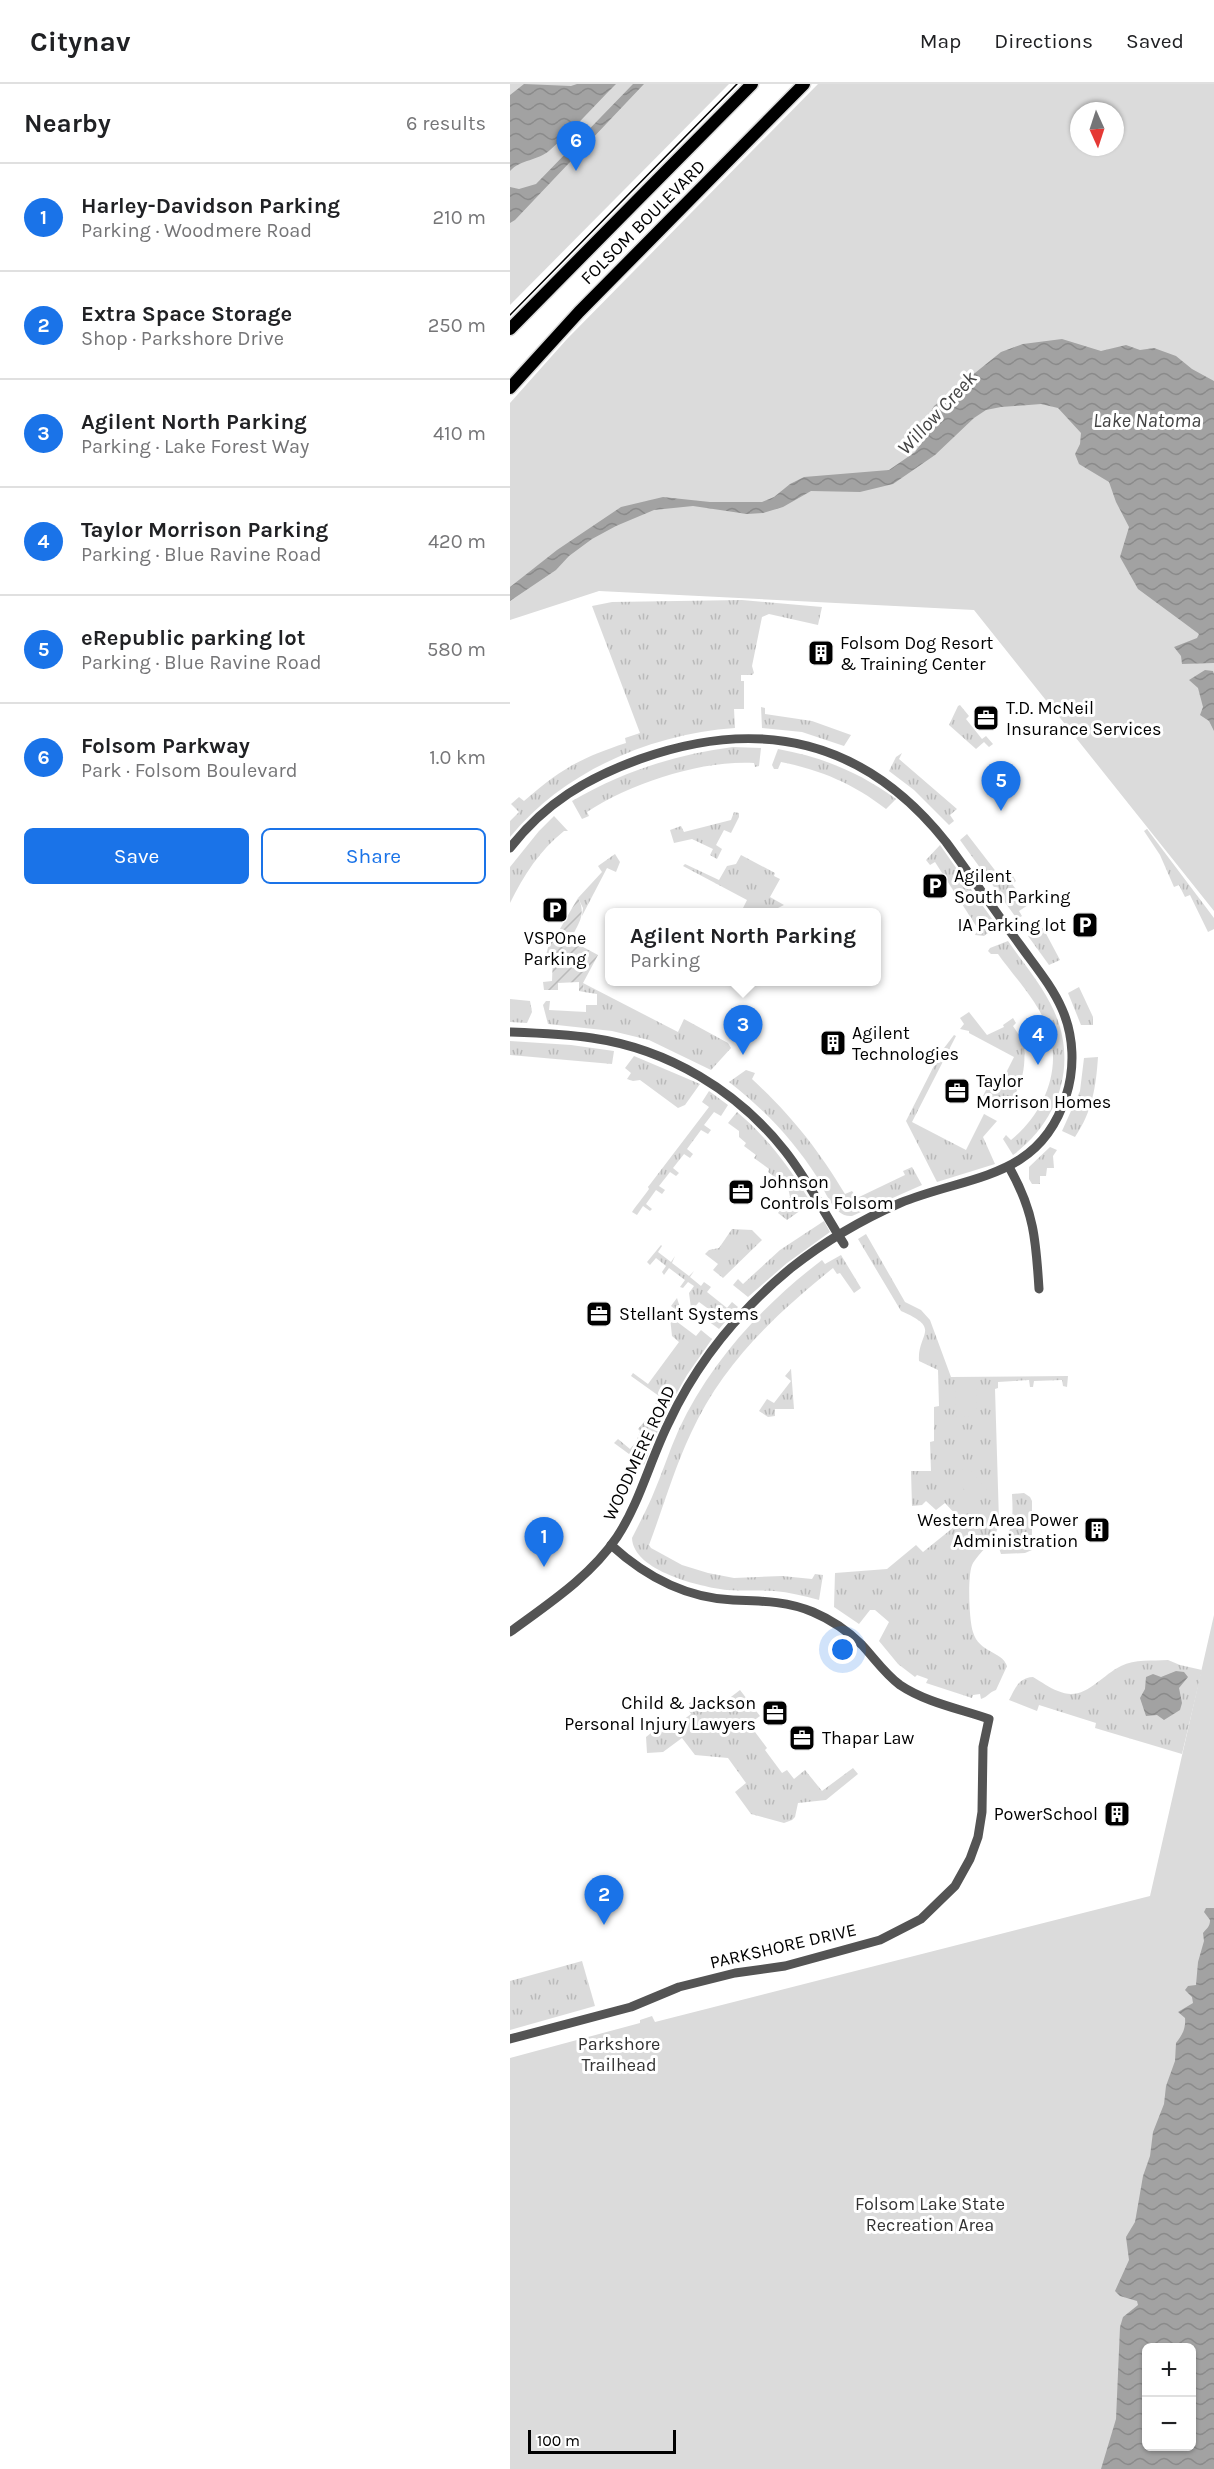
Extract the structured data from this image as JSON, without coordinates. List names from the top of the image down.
{
  "streets": {
    "main road": ["FOLSOM BOULEVARD"],
    "street": ["WOODMERE ROAD", "PARKSHORE DRIVE"]
  },
  "crossings": [
    ["WOODMERE ROAD", "PARKSHORE DRIVE"]
  ],
  "water": ["Willow Creek", "Lake Natoma"],
  "parks": ["Parkshore Trailhead", "Folsom Lake State Recreation Area"],
  "places": {
    "building": [
      "Folsom Dog Resort & Training Center",
      "Agilent Technologies",
      "Western Area Power Administration",
      "PowerSchool"
    ],
    "office": [
      "T.D. McNeil Insurance Services",
      "Taylor Morrison Homes",
      "Johnson Controls Folsom",
      "Stellant Systems",
      "Child & Jackson Personal Injury Lawyers",
      "Thapar Law"
    ],
    "parking": ["Agilent South Parking", "VSPOne Parking", "IA Parking lot"]
  },
  "scale_bar": "100 m",
  "north": "bottom",
  "page": {
    "header": "Citynav",
    "nav": ["Map", "Directions", "Saved"],
    "heading": ["Nearby", "6 results"],
    "pins": [
      "6",
      "5",
      "3",
      "4",
      "1",
      "2"
    ],
    "list": [
      {
        "mark": "1",
        "name": "Harley-Davidson Parking",
        "note": "Parking · Woodmere Road",
        "value": "210 m"
      },
      {
        "mark": "2",
        "name": "Extra Space Storage",
        "note": "Shop · Parkshore Drive",
        "value": "250 m"
      },
      {
        "mark": "3",
        "name": "Agilent North Parking",
        "note": "Parking · Lake Forest Way",
        "value": "410 m"
      },
      {
        "mark": "4",
        "name": "Taylor Morrison Parking",
        "note": "Parking · Blue Ravine Road",
        "value": "420 m"
      },
      {
        "mark": "5",
        "name": "eRepublic parking lot",
        "note": "Parking · Blue Ravine Road",
        "value": "580 m"
      },
      {
        "mark": "6",
        "name": "Folsom Parkway",
        "note": "Park · Folsom Boulevard",
        "value": "1.0 km"
      }
    ],
    "buttons": ["Save", "Share"],
    "popup": ["Agilent North Parking", "Parking"],
    "map_buttons": ["+", "−"],
    "scale": "100 m"
  }
}
